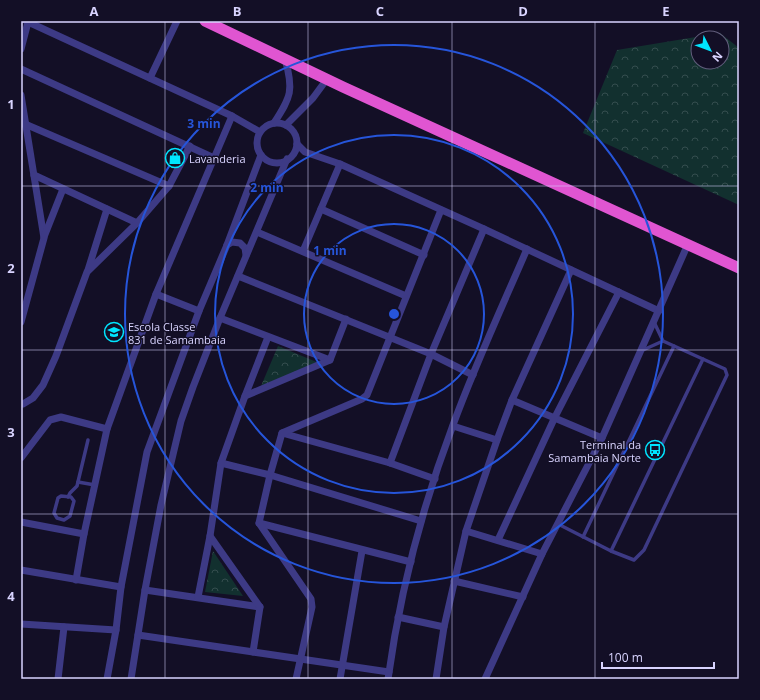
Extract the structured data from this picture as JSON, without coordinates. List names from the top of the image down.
{
  "places": {
    "shop": ["Lavanderia"],
    "school or university": ["Escola Classe 831 de Samambaia"],
    "bus stop": ["Terminal da Samambaia Norte"]
  },
  "scale_bar": "100 m",
  "north": "bottom right",
  "grid": {
    "columns": [
      "A",
      "B",
      "C",
      "D",
      "E"
    ],
    "rows": [
      "1",
      "2",
      "3",
      "4"
    ]
  },
  "rings": ["3 min", "2 min", "1 min"]
}
